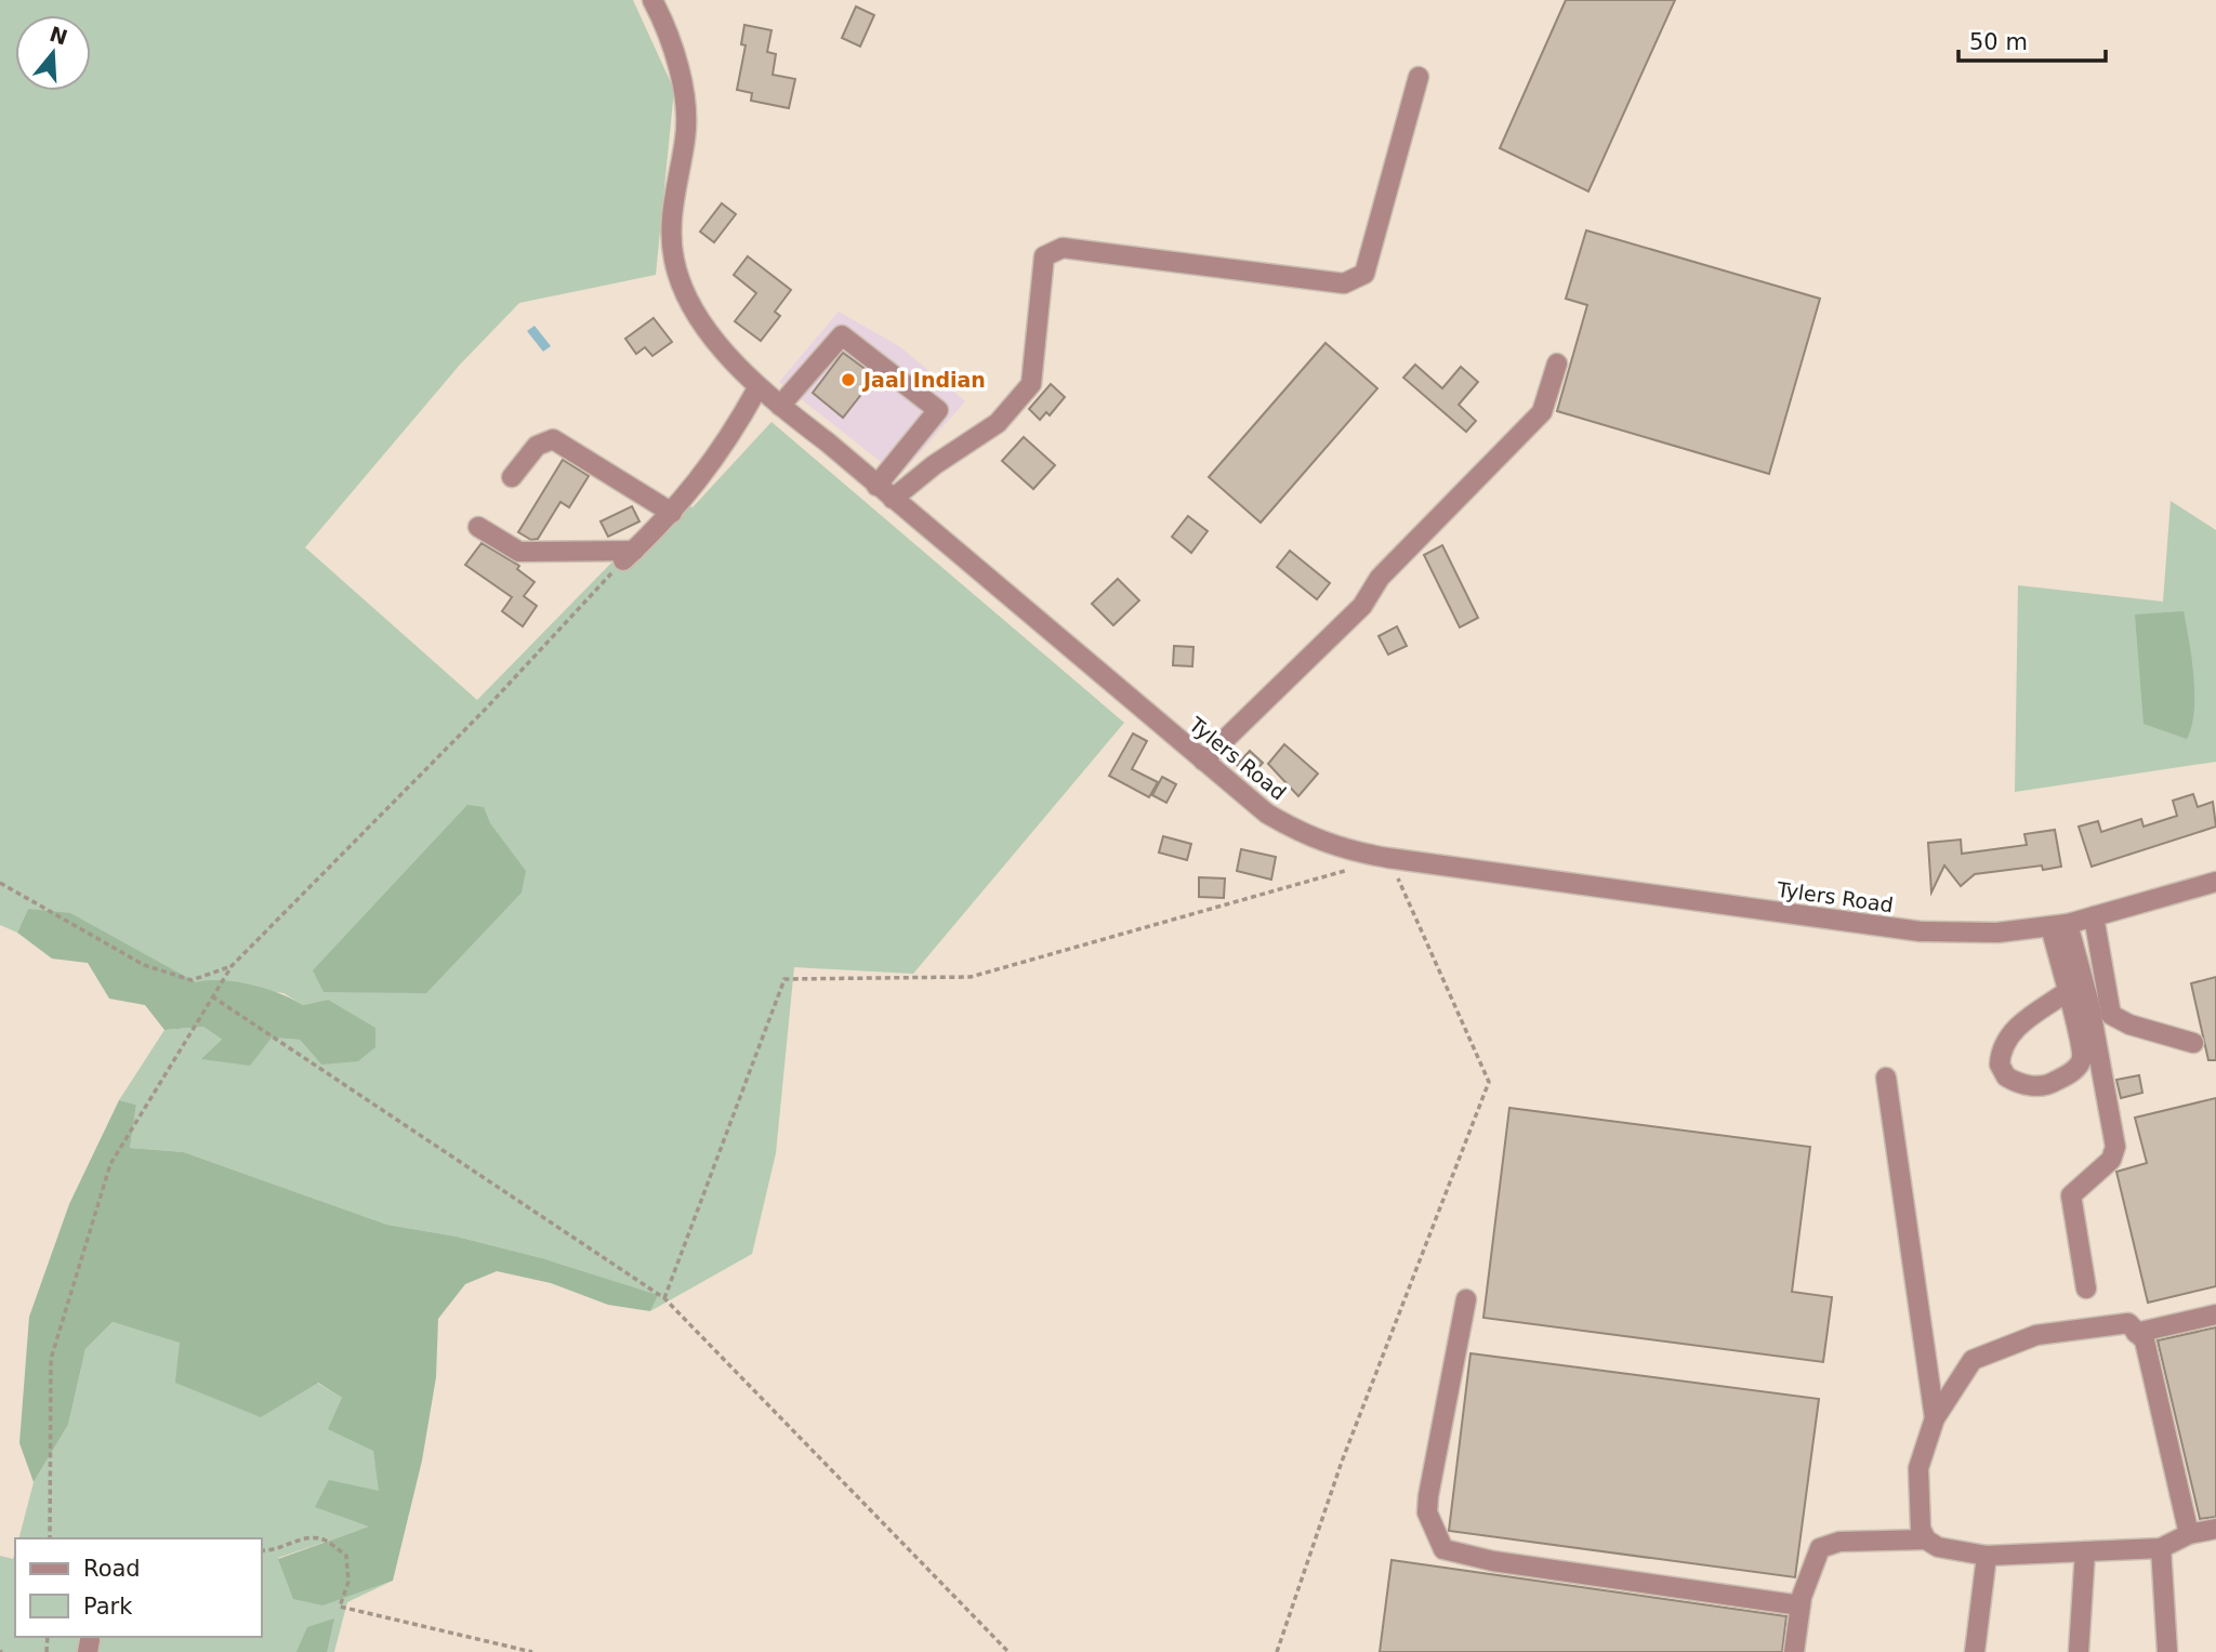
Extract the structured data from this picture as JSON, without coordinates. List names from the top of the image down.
{
  "streets": {
    "street": ["Tylers Road"]
  },
  "places": ["Jaal Indian"],
  "legend": ["Road", "Park"],
  "scale_bar": "50 m",
  "north": "top"
}
